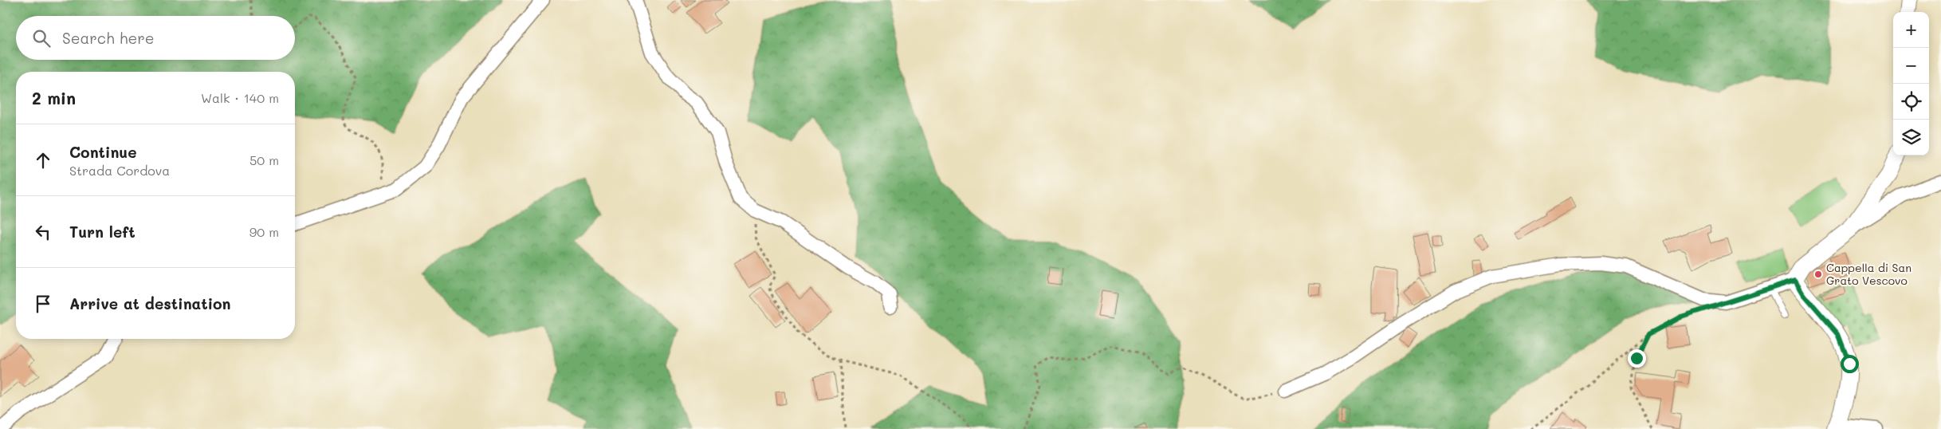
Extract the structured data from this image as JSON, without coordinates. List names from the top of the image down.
{
  "places": ["Cappella di San Grato Vescovo"],
  "page": {
    "map_buttons": ["+", "−"],
    "search": "Search here",
    "heading": ["2 min", "Walk · 140 m"],
    "list": [
      ["Continue", "Strada Cordova", "50 m"],
      ["Turn left", "90 m"],
      "Arrive at destination"
    ]
  }
}
